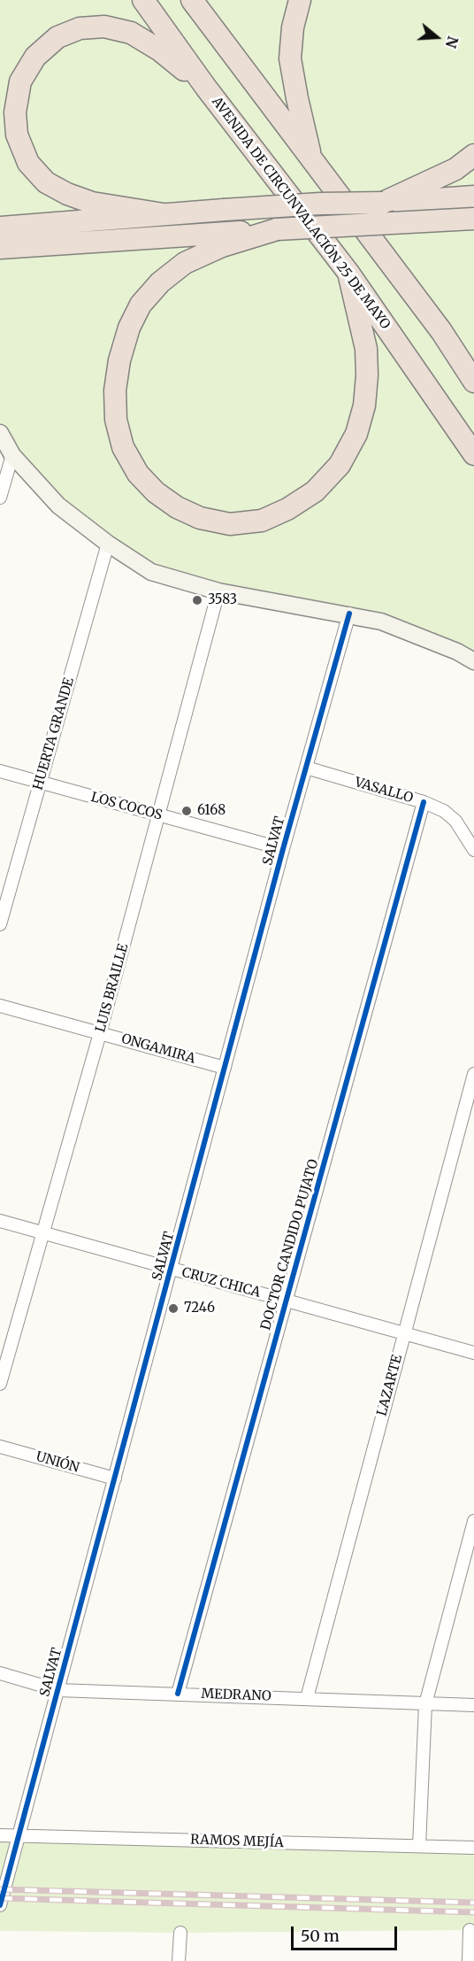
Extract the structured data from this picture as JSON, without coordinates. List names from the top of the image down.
{
  "streets": {
    "highway": ["AVENIDA DE CIRCUNVALACIÓN 25 DE MAYO"],
    "street": [
      "HUERTA GRANDE",
      "VASALLO",
      "LOS COCOS",
      "SALVAT",
      "LUIS BRAILLE",
      "ONGAMIRA",
      "DOCTOR CANDIDO PUJATO",
      "CRUZ CHICA",
      "LAZARTE",
      "UNIÓN",
      "MEDRANO",
      "RAMOS MEJÍA"
    ]
  },
  "crossings": [
    ["HUERTA GRANDE", "LOS COCOS"],
    ["VASALLO", "SALVAT"],
    ["VASALLO", "DOCTOR CANDIDO PUJATO"],
    ["LOS COCOS", "SALVAT"],
    ["LOS COCOS", "LUIS BRAILLE"],
    ["SALVAT", "ONGAMIRA"],
    ["SALVAT", "CRUZ CHICA"],
    ["SALVAT", "UNIÓN"],
    ["SALVAT", "MEDRANO"],
    ["SALVAT", "RAMOS MEJÍA"],
    ["LUIS BRAILLE", "ONGAMIRA"],
    ["LUIS BRAILLE", "CRUZ CHICA"],
    ["DOCTOR CANDIDO PUJATO", "CRUZ CHICA"],
    ["DOCTOR CANDIDO PUJATO", "MEDRANO"],
    ["CRUZ CHICA", "LAZARTE"],
    ["LAZARTE", "MEDRANO"]
  ],
  "places": ["3583", "6168", "7246"],
  "scale_bar": "50 m",
  "north": "right"
}
